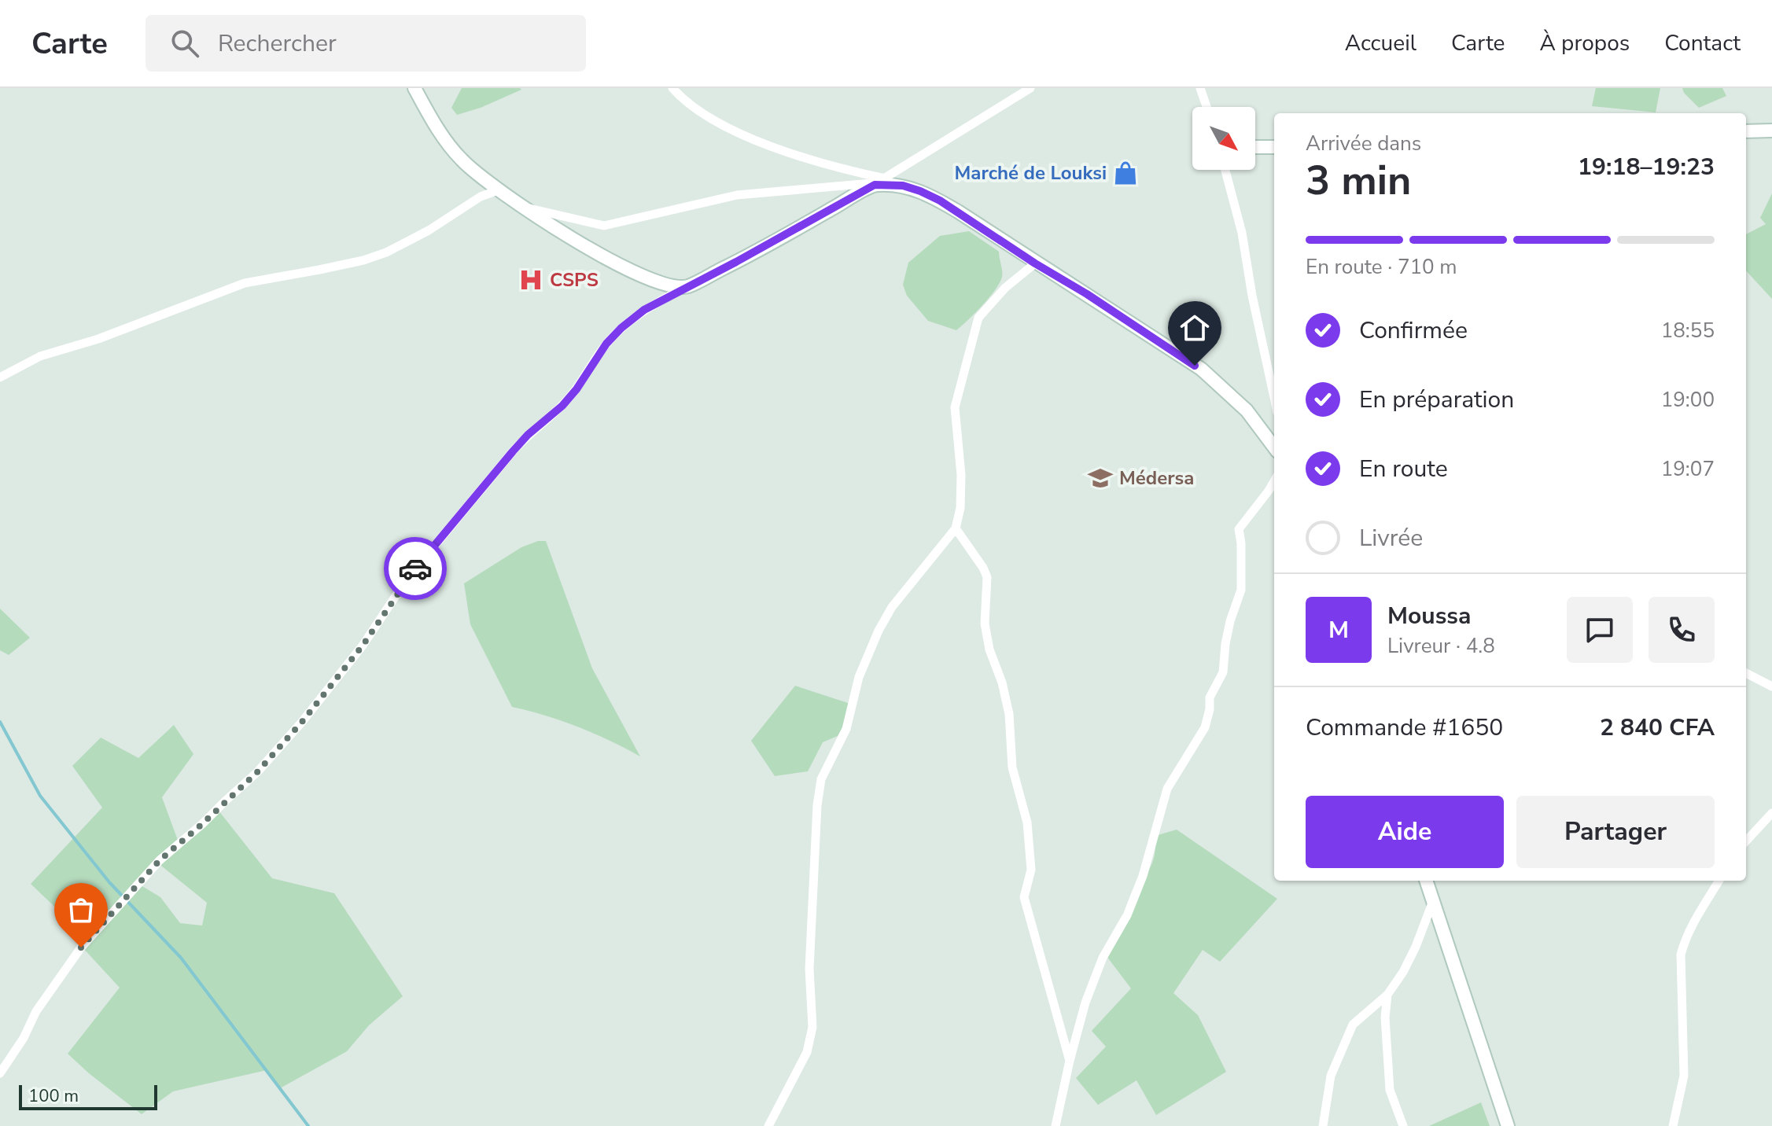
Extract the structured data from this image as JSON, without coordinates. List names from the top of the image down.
{
  "places": {
    "shop": ["Marché de Louksi"],
    "hospital": ["CSPS"],
    "school or university": ["Médersa"]
  },
  "scale_bar": "100 m",
  "north": "bottom right",
  "page": {
    "header": "Carte",
    "search": "Rechercher",
    "nav": [
      "Accueil",
      "Carte",
      "À propos",
      "Contact"
    ],
    "heading": ["3 min", "Arrivée dans", "19:18–19:23"],
    "panel": [
      "Moussa",
      "Livreur · 4.8",
      "Commande #1650",
      "2 840 CFA"
    ],
    "bar": "En route · 710 m",
    "list": [
      ["Confirmée", "18:55"],
      ["En préparation", "19:00"],
      ["En route", "19:07"],
      "Livrée"
    ],
    "round": "M",
    "buttons": ["Aide", "Partager"],
    "scale": "100 m"
  }
}
